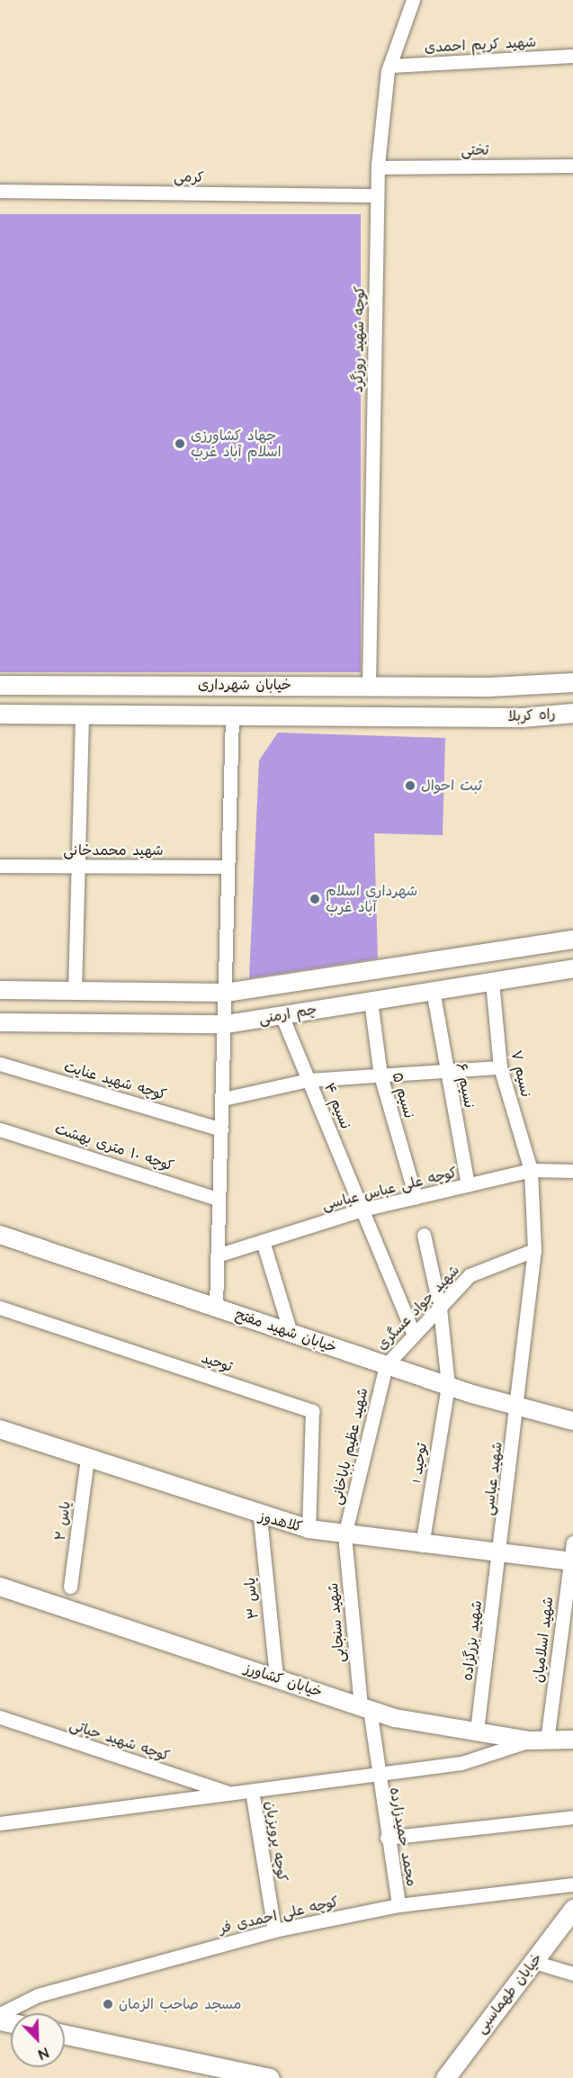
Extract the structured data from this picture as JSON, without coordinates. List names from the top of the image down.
{
  "streets": {
    "main road": ["خیابان شهرداری", "راه کربلا", "خیابان طهماسبی"],
    "street": [
      "شهید کریم احمدی",
      "تختی",
      "کرمی",
      "کوچه شهید روزگرد",
      "شهید محمدخانی",
      "چم ارمنی",
      "نسیم ۷",
      "کوچه شهید عنایت",
      "نسیم ۶",
      "نسیم ۵",
      "نسیم ۴",
      "کوچه ۱۰ متری بهشت",
      "کوچه علی عباس عباسی",
      "شهید جواد عسگری",
      "خیابان شهید مفتح",
      "توحید",
      "شهید عظیم باباخانی",
      "توحید 1",
      "شهید عباسی",
      "یاس ۲",
      "کلاهدوز",
      "یاس ۳",
      "شهید سنجابی",
      "شهید اسلامیان",
      "شهید بزرگزاده",
      "خیابان کشاورز",
      "کوچه شهید حیاتی",
      "محمد حمیدزارده",
      "کوچه پرویزیان",
      "کوچه علی احمدی فر"
    ]
  },
  "crossings": [
    ["شهید کریم احمدی", "کوچه شهید روزگرد"],
    ["تختی", "کوچه شهید روزگرد"],
    ["کرمی", "کوچه شهید روزگرد"],
    ["کوچه شهید روزگرد", "خیابان شهرداری"],
    ["خیابان شهرداری", "راه کربلا"],
    ["چم ارمنی", "نسیم ۷"],
    ["چم ارمنی", "نسیم ۶"],
    ["چم ارمنی", "نسیم ۵"],
    ["چم ارمنی", "نسیم ۴"],
    ["نسیم ۷", "کوچه علی عباس عباسی"],
    ["نسیم ۷", "شهید جواد عسگری"],
    ["نسیم ۷", "شهید عباسی"],
    ["نسیم ۶", "کوچه علی عباس عباسی"],
    ["نسیم ۵", "کوچه علی عباس عباسی"],
    ["نسیم ۴", "کوچه علی عباس عباسی"],
    ["نسیم ۴", "شهید جواد عسگری"],
    ["شهید جواد عسگری", "خیابان شهید مفتح"],
    ["شهید جواد عسگری", "شهید عظیم باباخانی"],
    ["شهید جواد عسگری", "توحید 1"],
    ["شهید جواد عسگری", "شهید عباسی"],
    ["خیابان شهید مفتح", "شهید عظیم باباخانی"],
    ["خیابان شهید مفتح", "توحید 1"],
    ["خیابان شهید مفتح", "شهید عباسی"],
    ["توحید", "کلاهدوز"],
    ["شهید عظیم باباخانی", "کلاهدوز"],
    ["شهید عظیم باباخانی", "شهید سنجابی"],
    ["توحید 1", "کلاهدوز"],
    ["شهید عباسی", "کلاهدوز"],
    ["شهید عباسی", "شهید بزرگزاده"],
    ["یاس ۲", "کلاهدوز"],
    ["کلاهدوز", "یاس ۳"],
    ["کلاهدوز", "شهید سنجابی"],
    ["کلاهدوز", "شهید اسلامیان"],
    ["کلاهدوز", "شهید بزرگزاده"],
    ["یاس ۳", "خیابان کشاورز"],
    ["شهید سنجابی", "خیابان کشاورز"],
    ["شهید سنجابی", "محمد حمیدزارده"],
    ["شهید اسلامیان", "خیابان کشاورز"],
    ["شهید بزرگزاده", "خیابان کشاورز"],
    ["محمد حمیدزارده", "کوچه علی احمدی فر"],
    ["کوچه پرویزیان", "کوچه علی احمدی فر"]
  ],
  "places": [
    "جهاد کشاورزی اسلام آباد غرب",
    "ثبت احوال",
    "شهرداری اسلام آباد غرب",
    "مسجد صاحب الزمان"
  ],
  "north": "bottom right"
}
